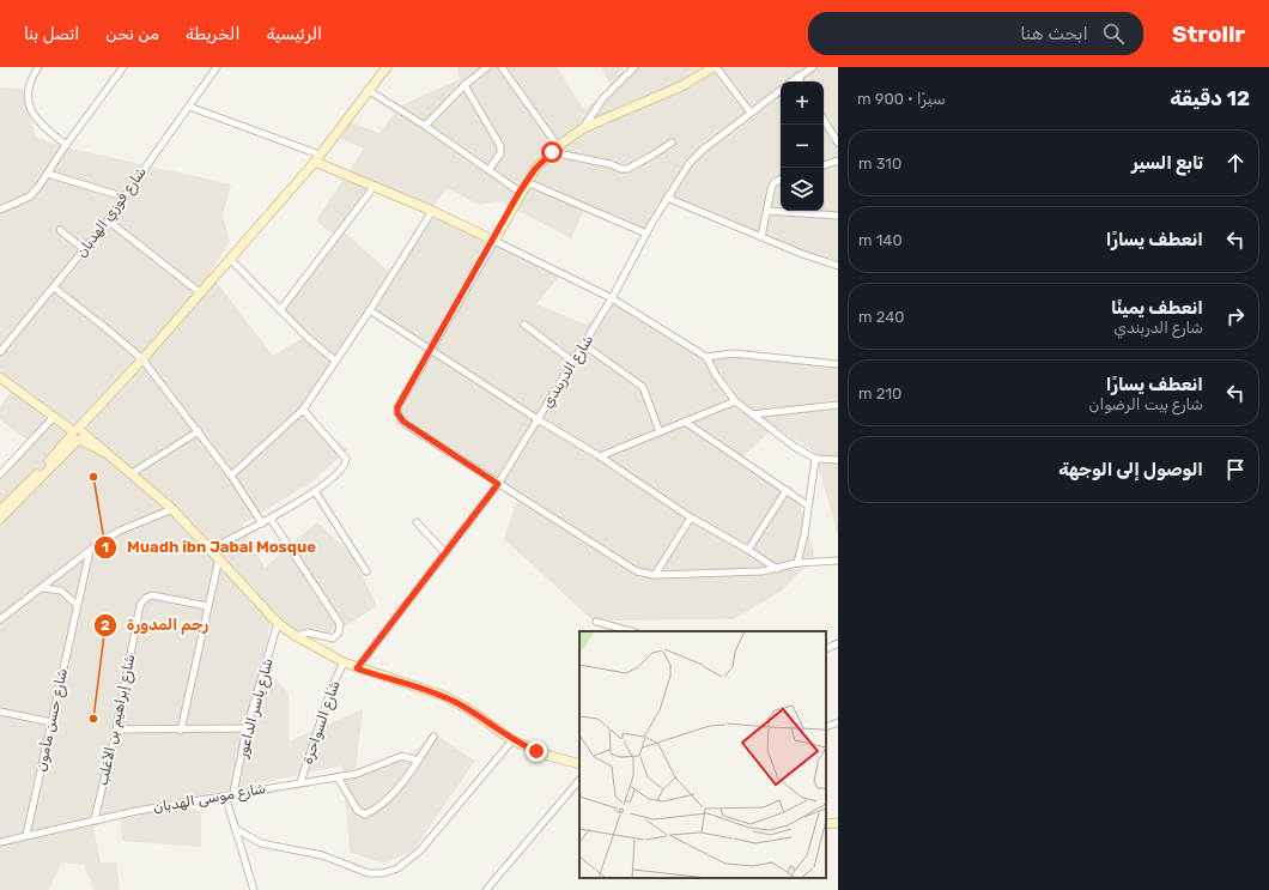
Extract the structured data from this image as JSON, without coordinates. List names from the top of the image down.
{
  "streets": {
    "street": [
      "شارع فوزي الهدبان",
      "شارع الدربندي",
      "شارع ياسر الداعور",
      "شارع حسن مأمون",
      "شارع إبراهيم بن الأغلب",
      "شارع السواحرة",
      "شارع موسى الهدبان"
    ]
  },
  "crossings": [
    ["شارع ياسر الداعور", "شارع موسى الهدبان"],
    ["شارع حسن مأمون", "شارع موسى الهدبان"],
    ["شارع إبراهيم بن الأغلب", "شارع موسى الهدبان"],
    ["شارع السواحرة", "شارع موسى الهدبان"]
  ],
  "places": ["Muadh ibn Jabal Mosque", "رجم المدورة"],
  "page": {
    "header": "Strollr",
    "search": "ابحث هنا",
    "nav": [
      "الرئيسية",
      "الخريطة",
      "من نحن",
      "اتصل بنا"
    ],
    "heading": ["12 دقيقة", "سيرًا · 900 m"],
    "map_buttons": ["+", "−"],
    "list": [
      ["تابع السير", "310 m"],
      ["انعطف يسارًا", "140 m"],
      ["انعطف يمينًا", "شارع الدربندي", "240 m"],
      ["انعطف يسارًا", "شارع بيت الرضوان", "210 m"],
      "الوصول إلى الوجهة"
    ]
  }
}
